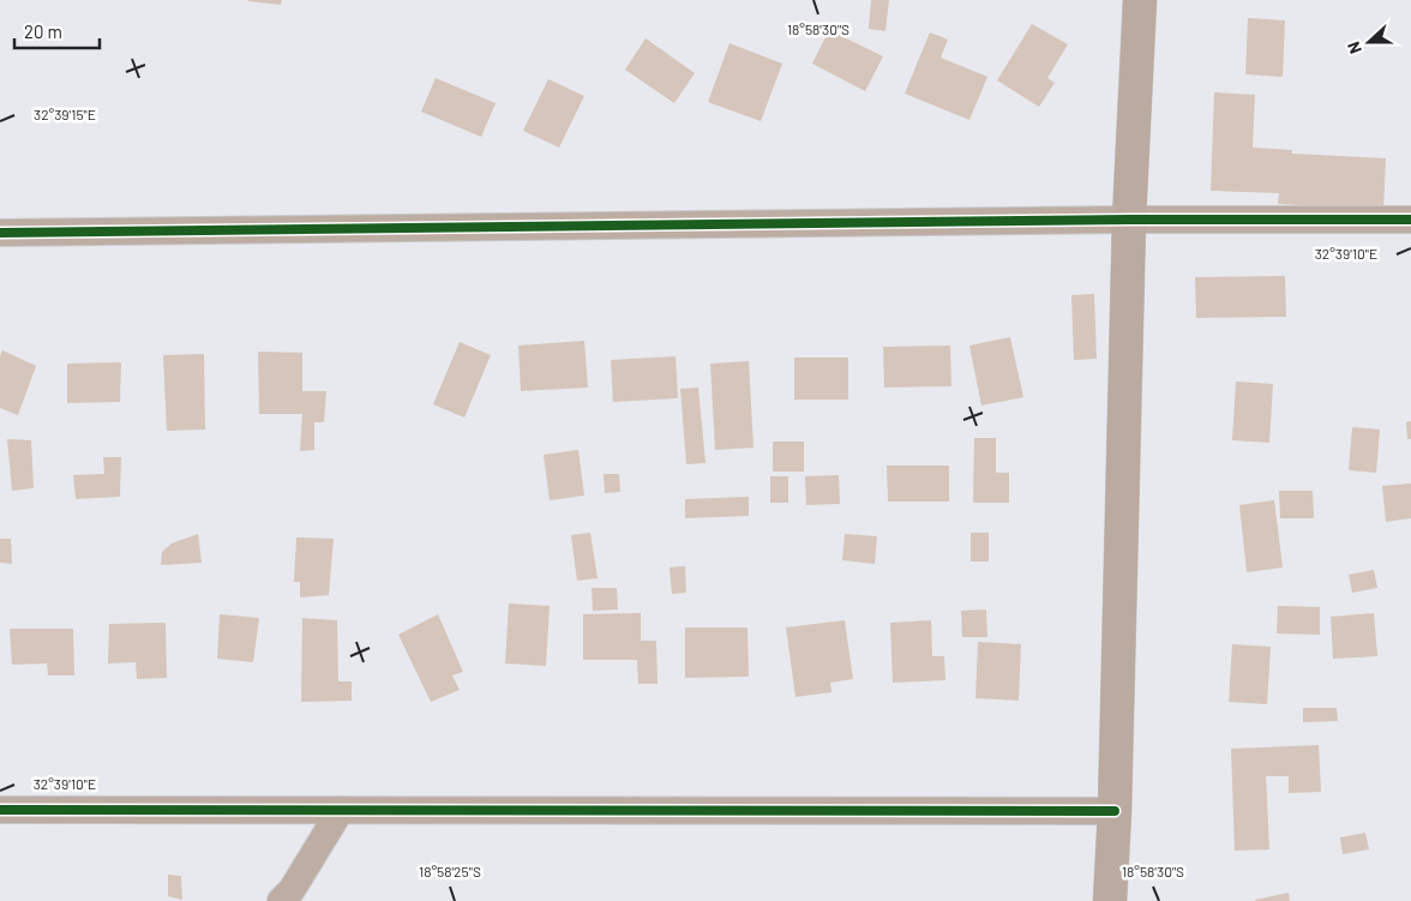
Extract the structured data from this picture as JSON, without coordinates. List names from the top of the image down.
{
  "scale_bar": "20 m",
  "north": "left",
  "coordinates": [
    "18°58'30\"S",
    "32°39'15\"E",
    "32°39'10\"E",
    "18°58'25\"S"
  ]
}
